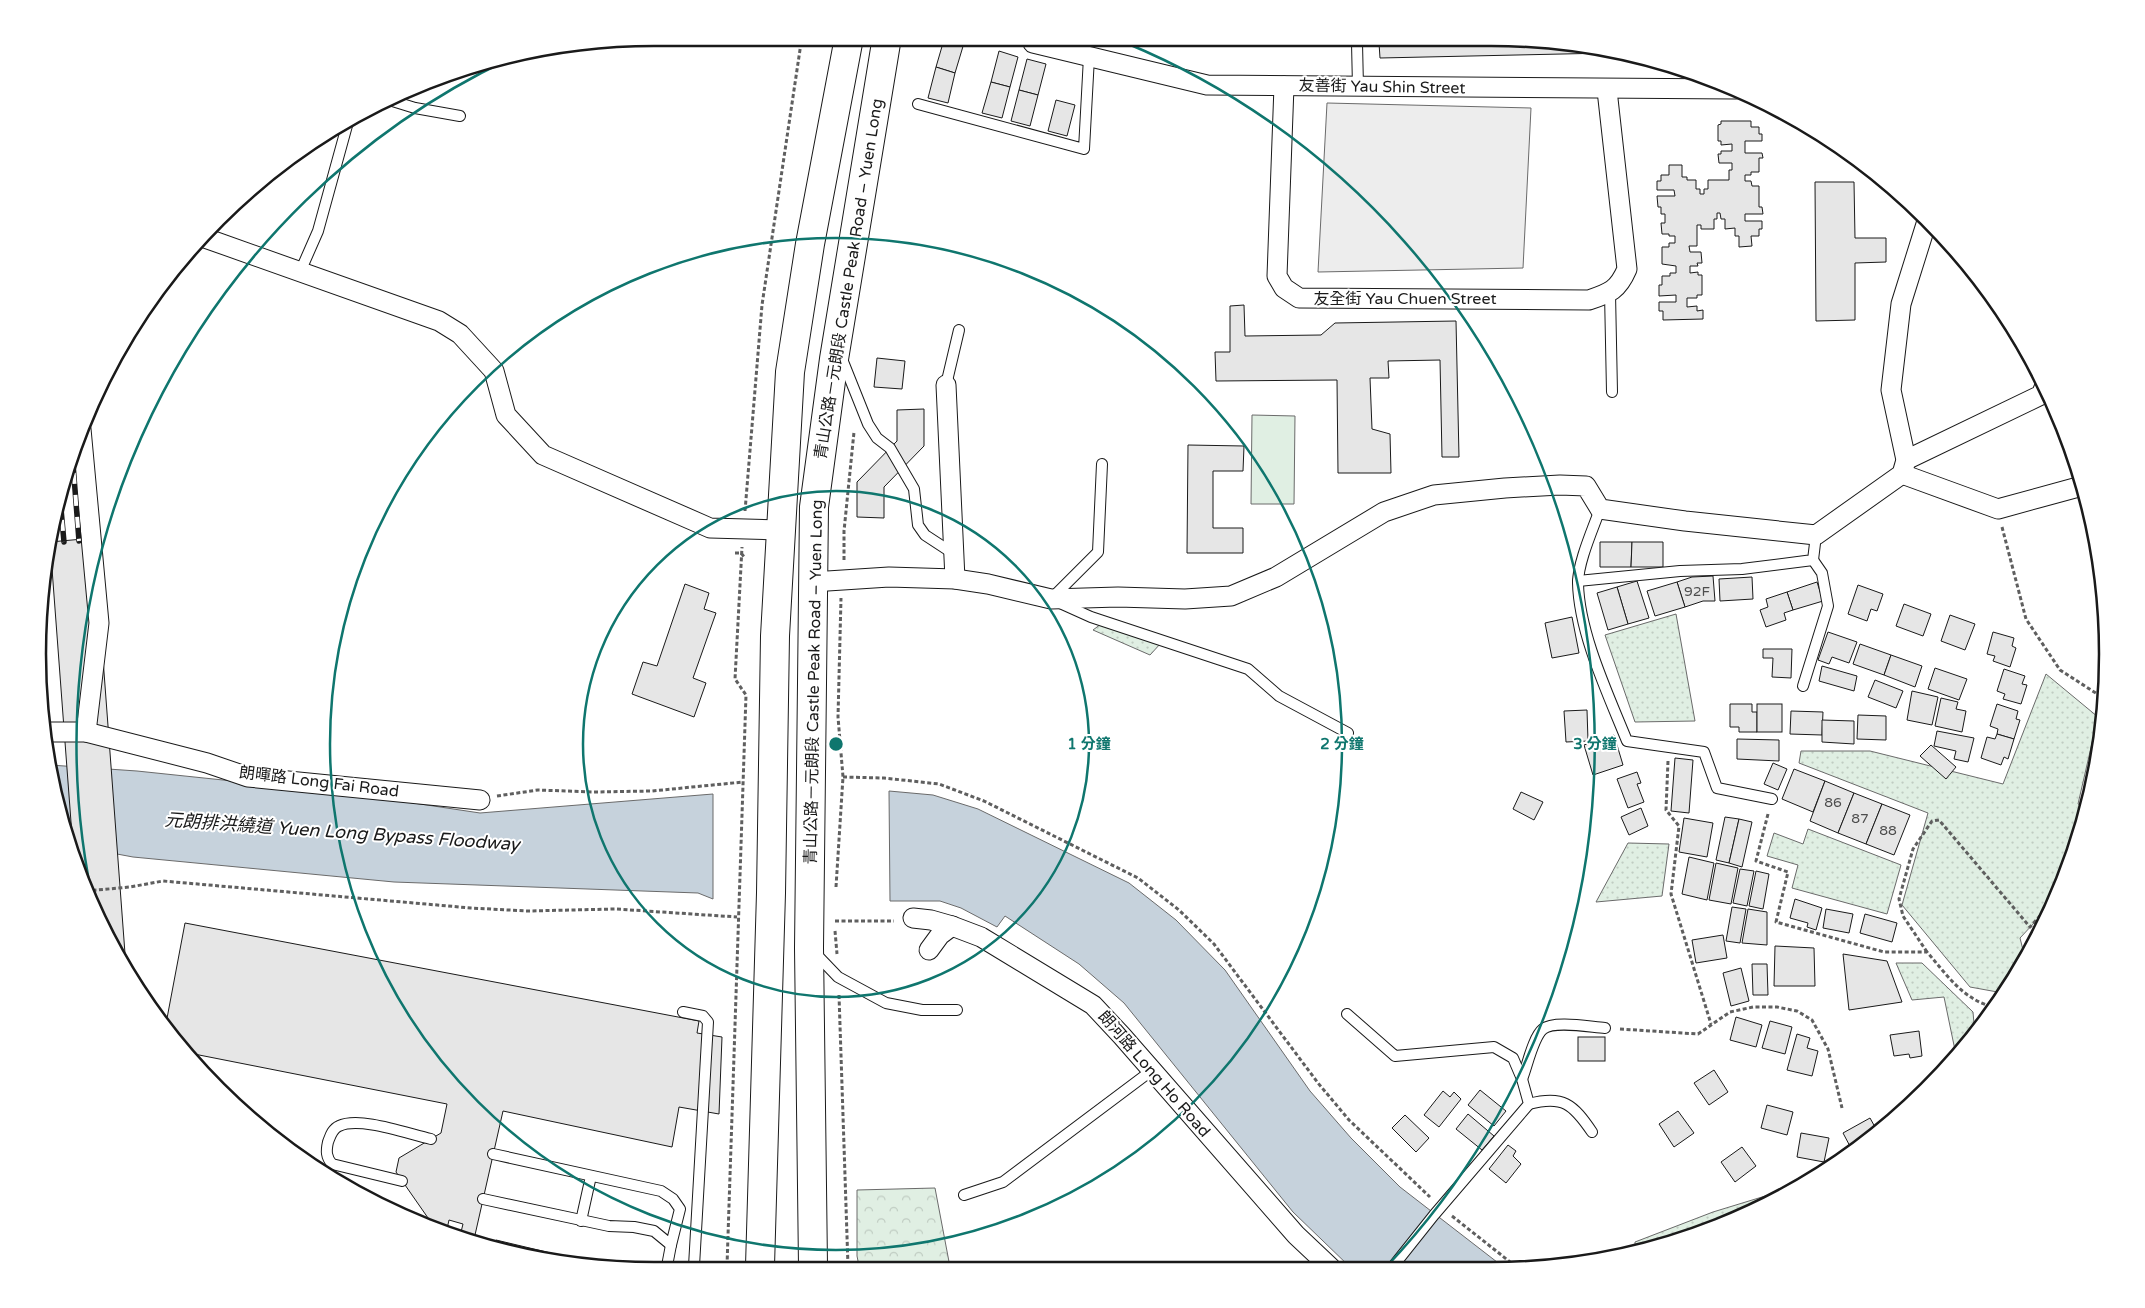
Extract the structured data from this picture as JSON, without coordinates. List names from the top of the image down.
{
  "streets": {
    "main road": ["青山公路－元朗段 Castle Peak Road – Yuen Long"],
    "street": [
      "友善街 Yau Shin Street",
      "友全街 Yau Chuen Street",
      "朗暉路 Long Fai Road",
      "朗河路 Long Ho Road"
    ]
  },
  "crossings": [
    ["友善街 Yau Shin Street", "友全街 Yau Chuen Street"]
  ],
  "water": ["元朗排洪繞道 Yuen Long Bypass Floodway"],
  "house_numbers": [
    "92F",
    "86",
    "87",
    "88"
  ],
  "rings": ["1 分鐘", "2 分鐘", "3 分鐘"]
}
